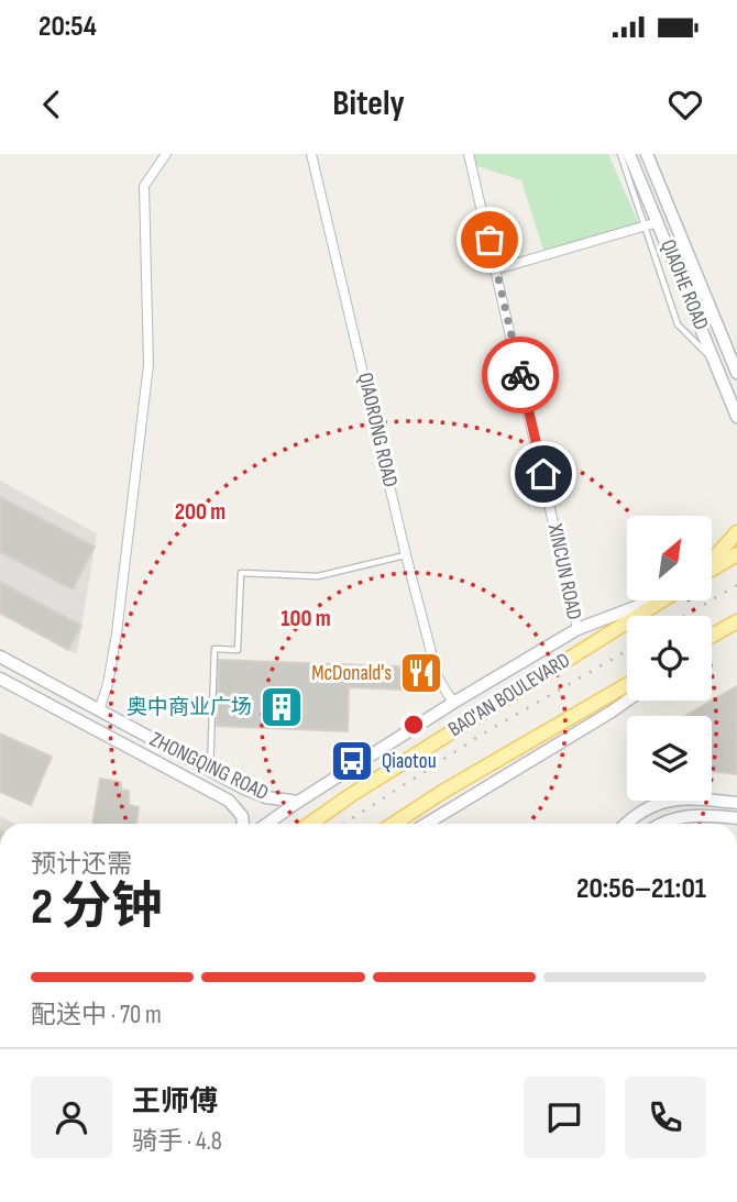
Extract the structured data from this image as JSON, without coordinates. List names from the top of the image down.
{
  "streets": {
    "main road": ["QIAOHE ROAD", "BAO'AN BOULEVARD", "ZHONGQING ROAD"],
    "street": ["QIAORONG ROAD", "XINCUN ROAD"]
  },
  "places": {
    "restaurant": ["McDonald's"],
    "building": ["奥中商业广场"],
    "bus stop": ["Qiaotou"]
  },
  "north": "top right",
  "page": {
    "status": "20:54",
    "header": "Bitely",
    "heading": ["2 分钟", "预计还需", "20:56–21:01"],
    "panel": ["王师傅", "骑手 · 4.8"],
    "bar": "配送中 · 70 m"
  },
  "rings": ["200 m", "100 m"]
}
